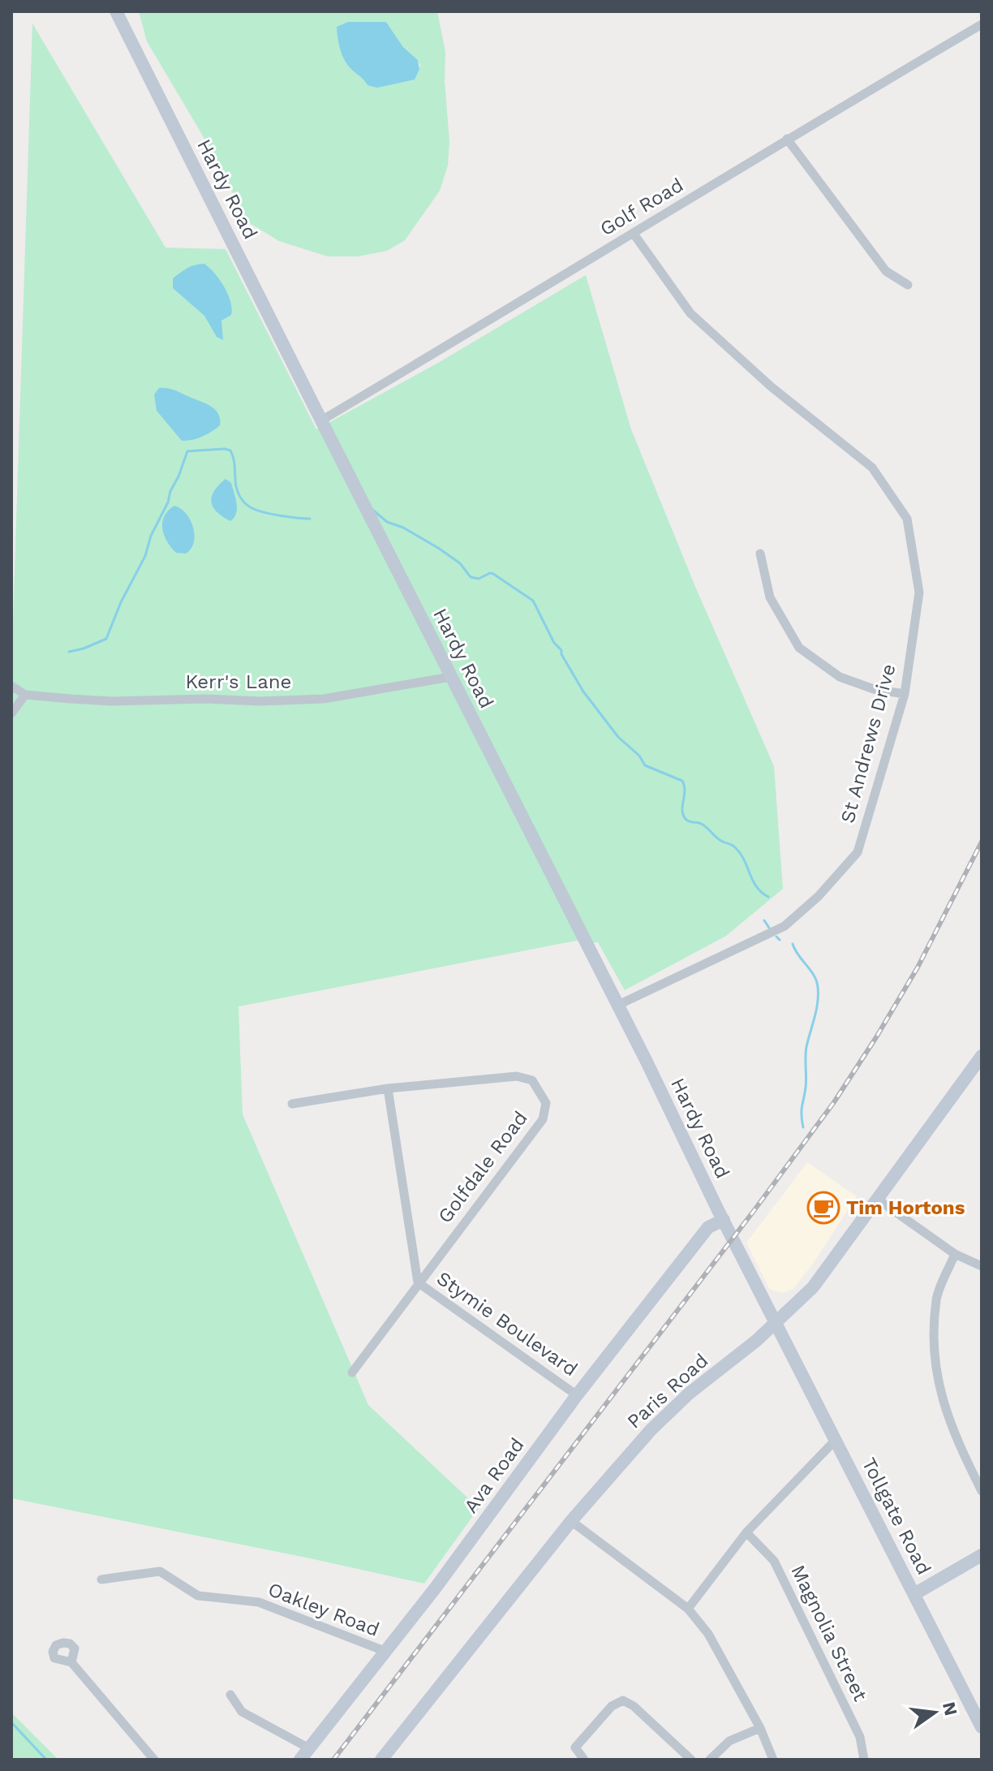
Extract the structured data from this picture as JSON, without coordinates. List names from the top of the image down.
{
  "streets": {
    "main road": [
      "Hardy Road",
      "Paris Road",
      "Ava Road",
      "Tollgate Road"
    ],
    "street": [
      "Golf Road",
      "Kerr's Lane",
      "St Andrews Drive",
      "Golfdale Road",
      "Stymie Boulevard",
      "Oakley Road",
      "Magnolia Street"
    ]
  },
  "crossings": [
    ["Hardy Road", "Golf Road"],
    ["Hardy Road", "Kerr's Lane"],
    ["Hardy Road", "St Andrews Drive"],
    ["Hardy Road", "Paris Road"],
    ["Hardy Road", "Ava Road"],
    ["Hardy Road", "Tollgate Road"],
    ["Golf Road", "St Andrews Drive"],
    ["Golfdale Road", "Stymie Boulevard"],
    ["Stymie Boulevard", "Ava Road"],
    ["Paris Road", "Tollgate Road"],
    ["Ava Road", "Oakley Road"]
  ],
  "places": {
    "cafe": ["Tim Hortons"]
  },
  "north": "right"
}
